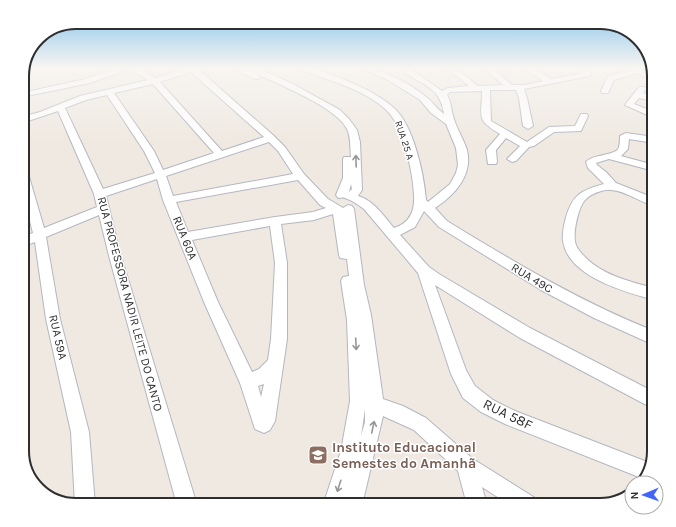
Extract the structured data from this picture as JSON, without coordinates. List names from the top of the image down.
{
  "streets": {
    "street": [
      "RUA 25 A",
      "RUA 60A",
      "RUA 49C",
      "RUA PROFESSORA NADIR LEITE DO CANTO",
      "RUA 59A",
      "RUA 58F"
    ]
  },
  "crossings": [
    ["RUA 25 A", "RUA 49C"]
  ],
  "places": {
    "school or university": ["Instituto Educacional Semestes do Amanhã"]
  },
  "north": "left"
}
